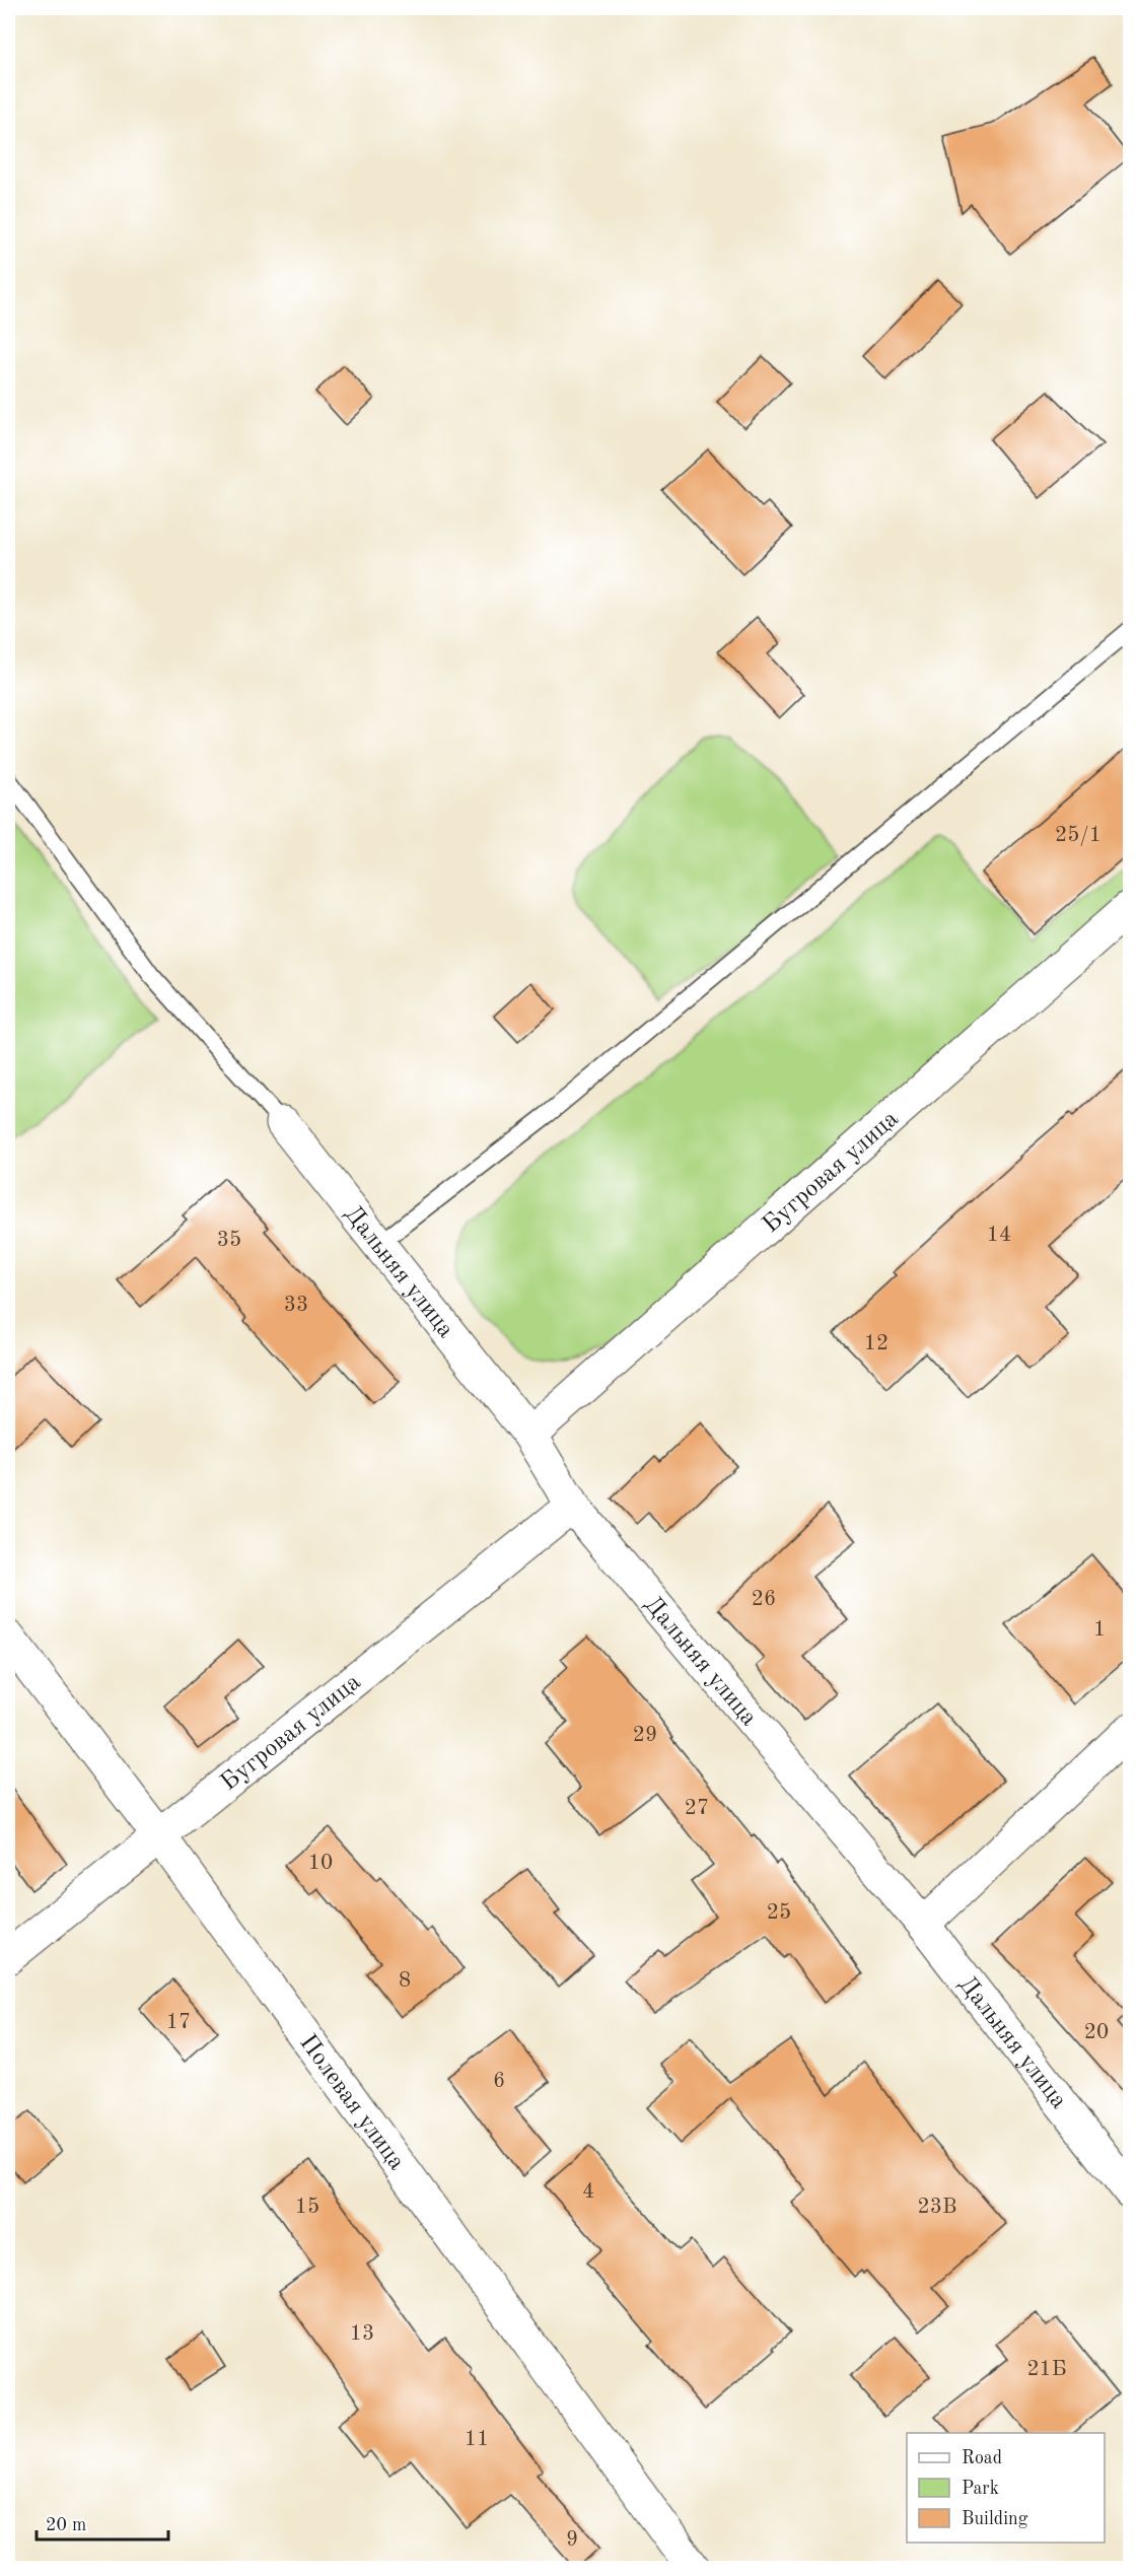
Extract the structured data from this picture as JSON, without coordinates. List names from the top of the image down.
{
  "streets": {
    "street": ["Бугровая улица", "Дальняя улица", "Полевая улица"]
  },
  "crossings": [
    ["Бугровая улица", "Дальняя улица"],
    ["Бугровая улица", "Полевая улица"]
  ],
  "house_numbers": [
    "25/1",
    "14",
    "35",
    "33",
    "12",
    "26",
    "1",
    "29",
    "27",
    "10",
    "25",
    "8",
    "17",
    "20",
    "6",
    "4",
    "15",
    "23В",
    "13",
    "21Б",
    "11",
    "9"
  ],
  "legend": ["Road", "Park", "Building"],
  "scale_bar": "20 m"
}
